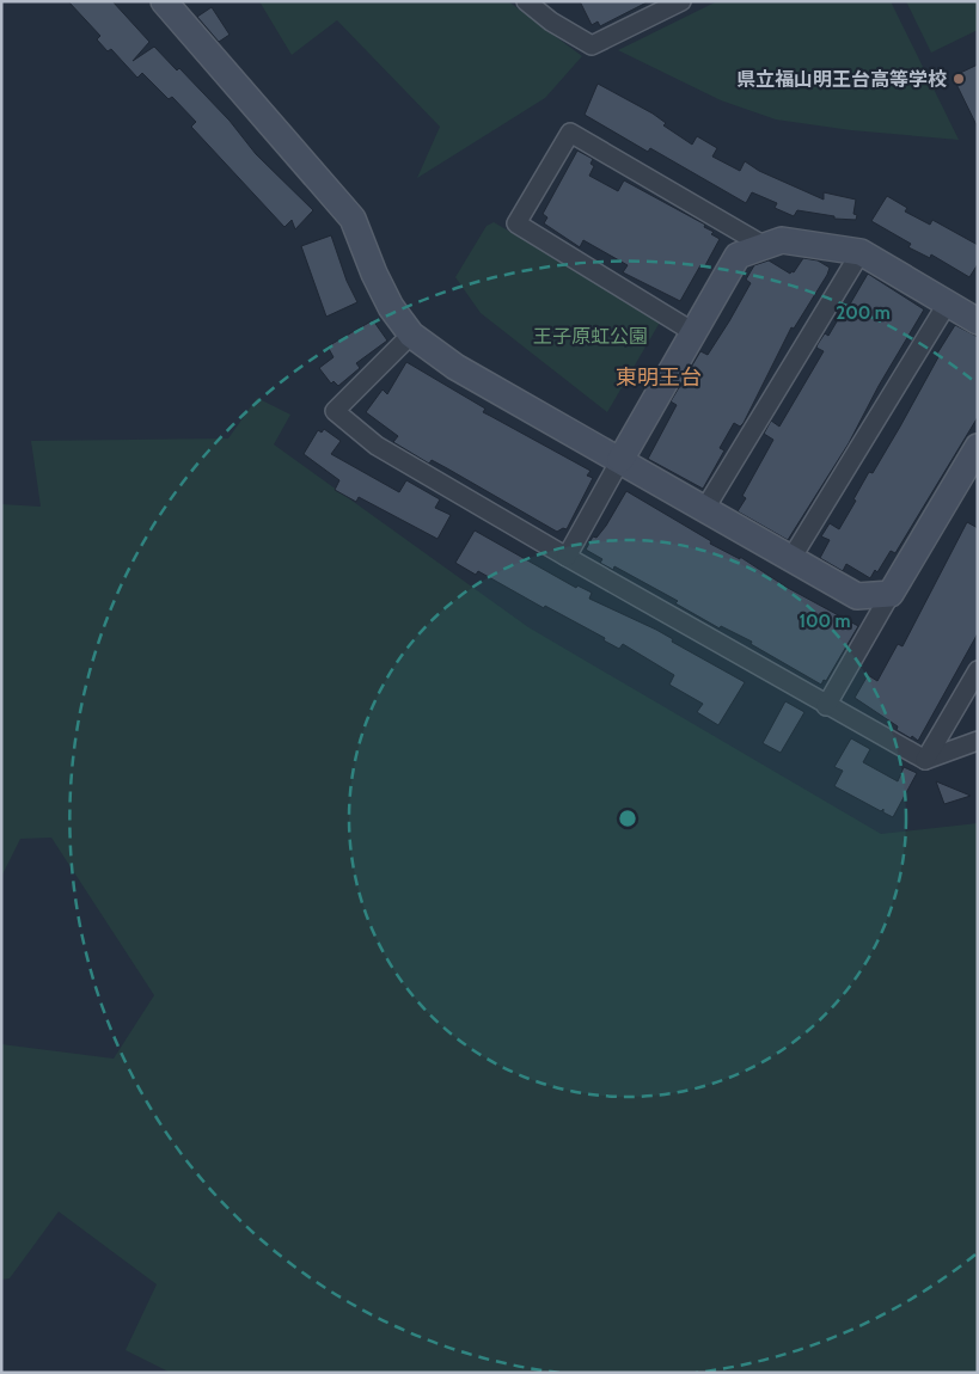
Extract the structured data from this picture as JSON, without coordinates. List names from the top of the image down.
{
  "districts": ["東明王台"],
  "parks": ["王子原虹公園"],
  "places": ["県立福山明王台高等学校"],
  "rings": ["200 m", "100 m"]
}
